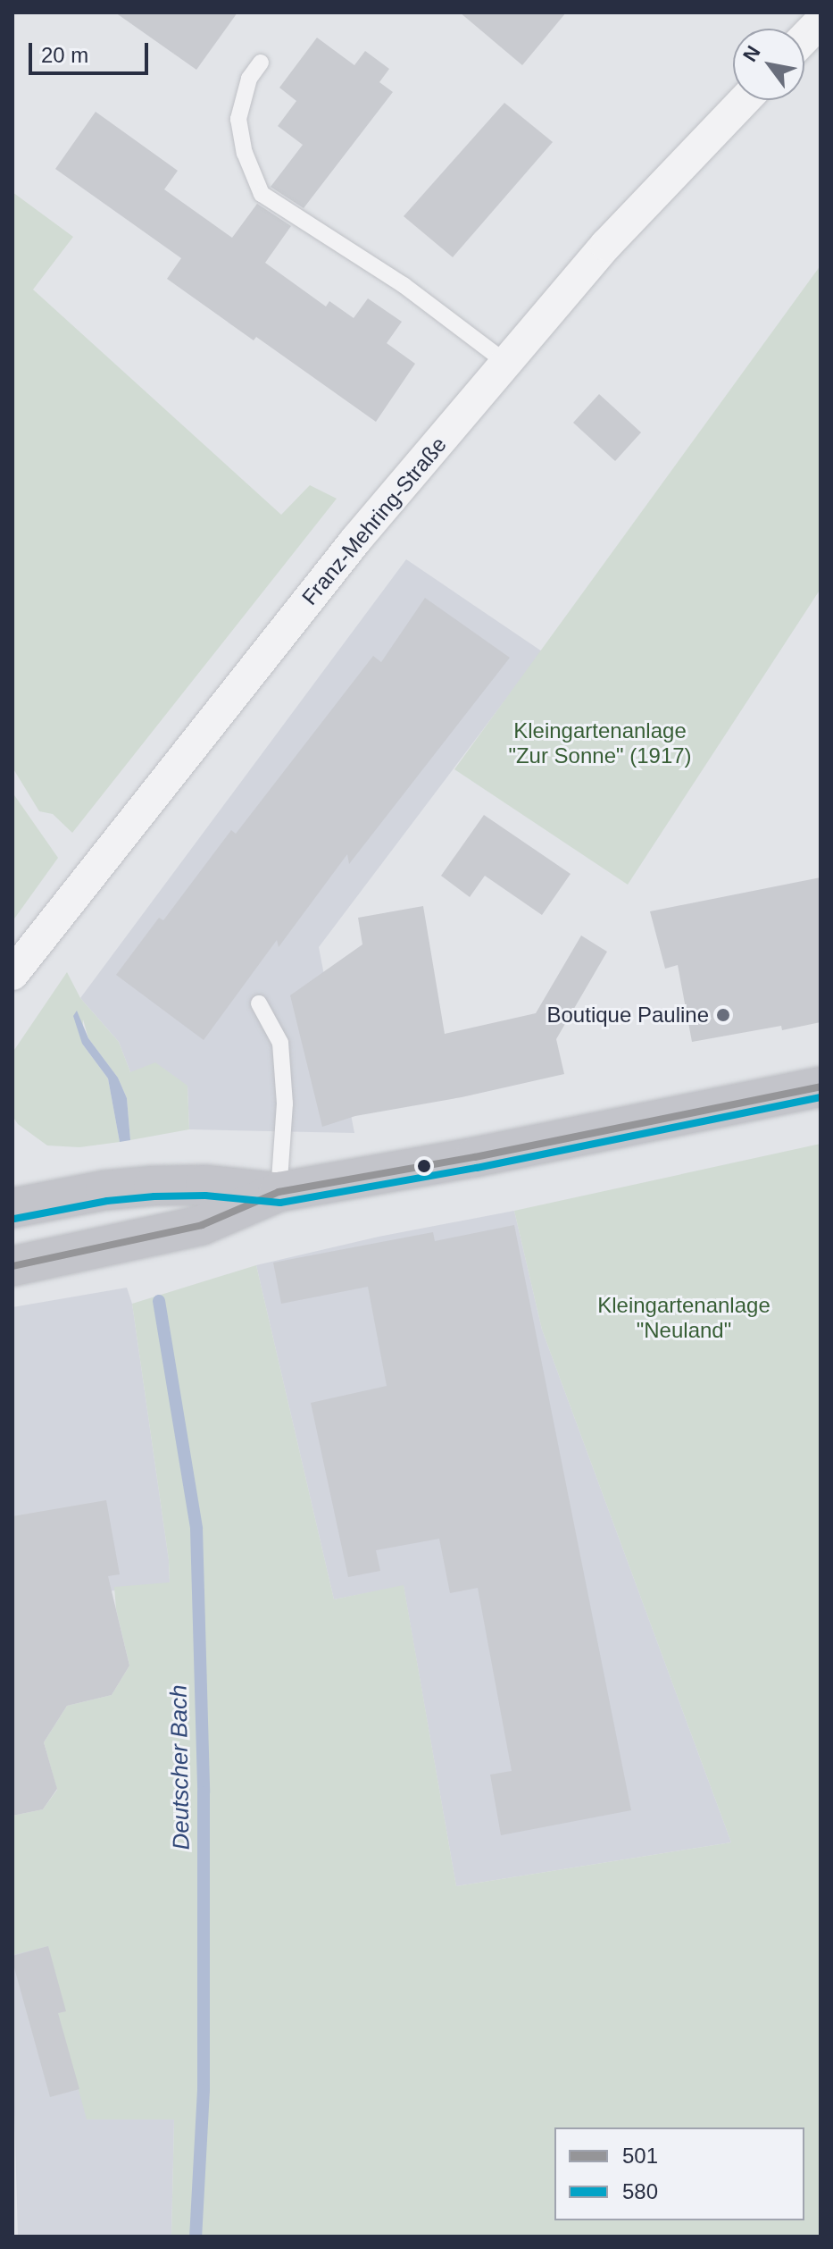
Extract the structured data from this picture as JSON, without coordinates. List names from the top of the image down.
{
  "streets": {
    "street": ["Franz-Mehring-Straße"]
  },
  "water": ["Deutscher Bach"],
  "parks": ["Kleingartenanlage \"Zur Sonne\" (1917)", "Kleingartenanlage \"Neuland\""],
  "places": ["Boutique Pauline"],
  "lines": ["transit line 501", "transit line 580"],
  "legend": ["501", "580"],
  "scale_bar": "20 m",
  "north": "top left"
}
